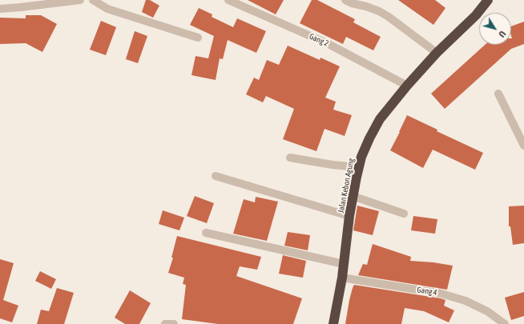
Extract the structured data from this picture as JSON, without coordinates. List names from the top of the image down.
{
  "streets": {
    "highway": ["Jalan Kebon Agung"],
    "street": ["Gang 2", "Gang 4"]
  },
  "crossings": [
    ["Gang 2", "Jalan Kebon Agung"],
    ["Jalan Kebon Agung", "Gang 4"]
  ],
  "north": "bottom right"
}
